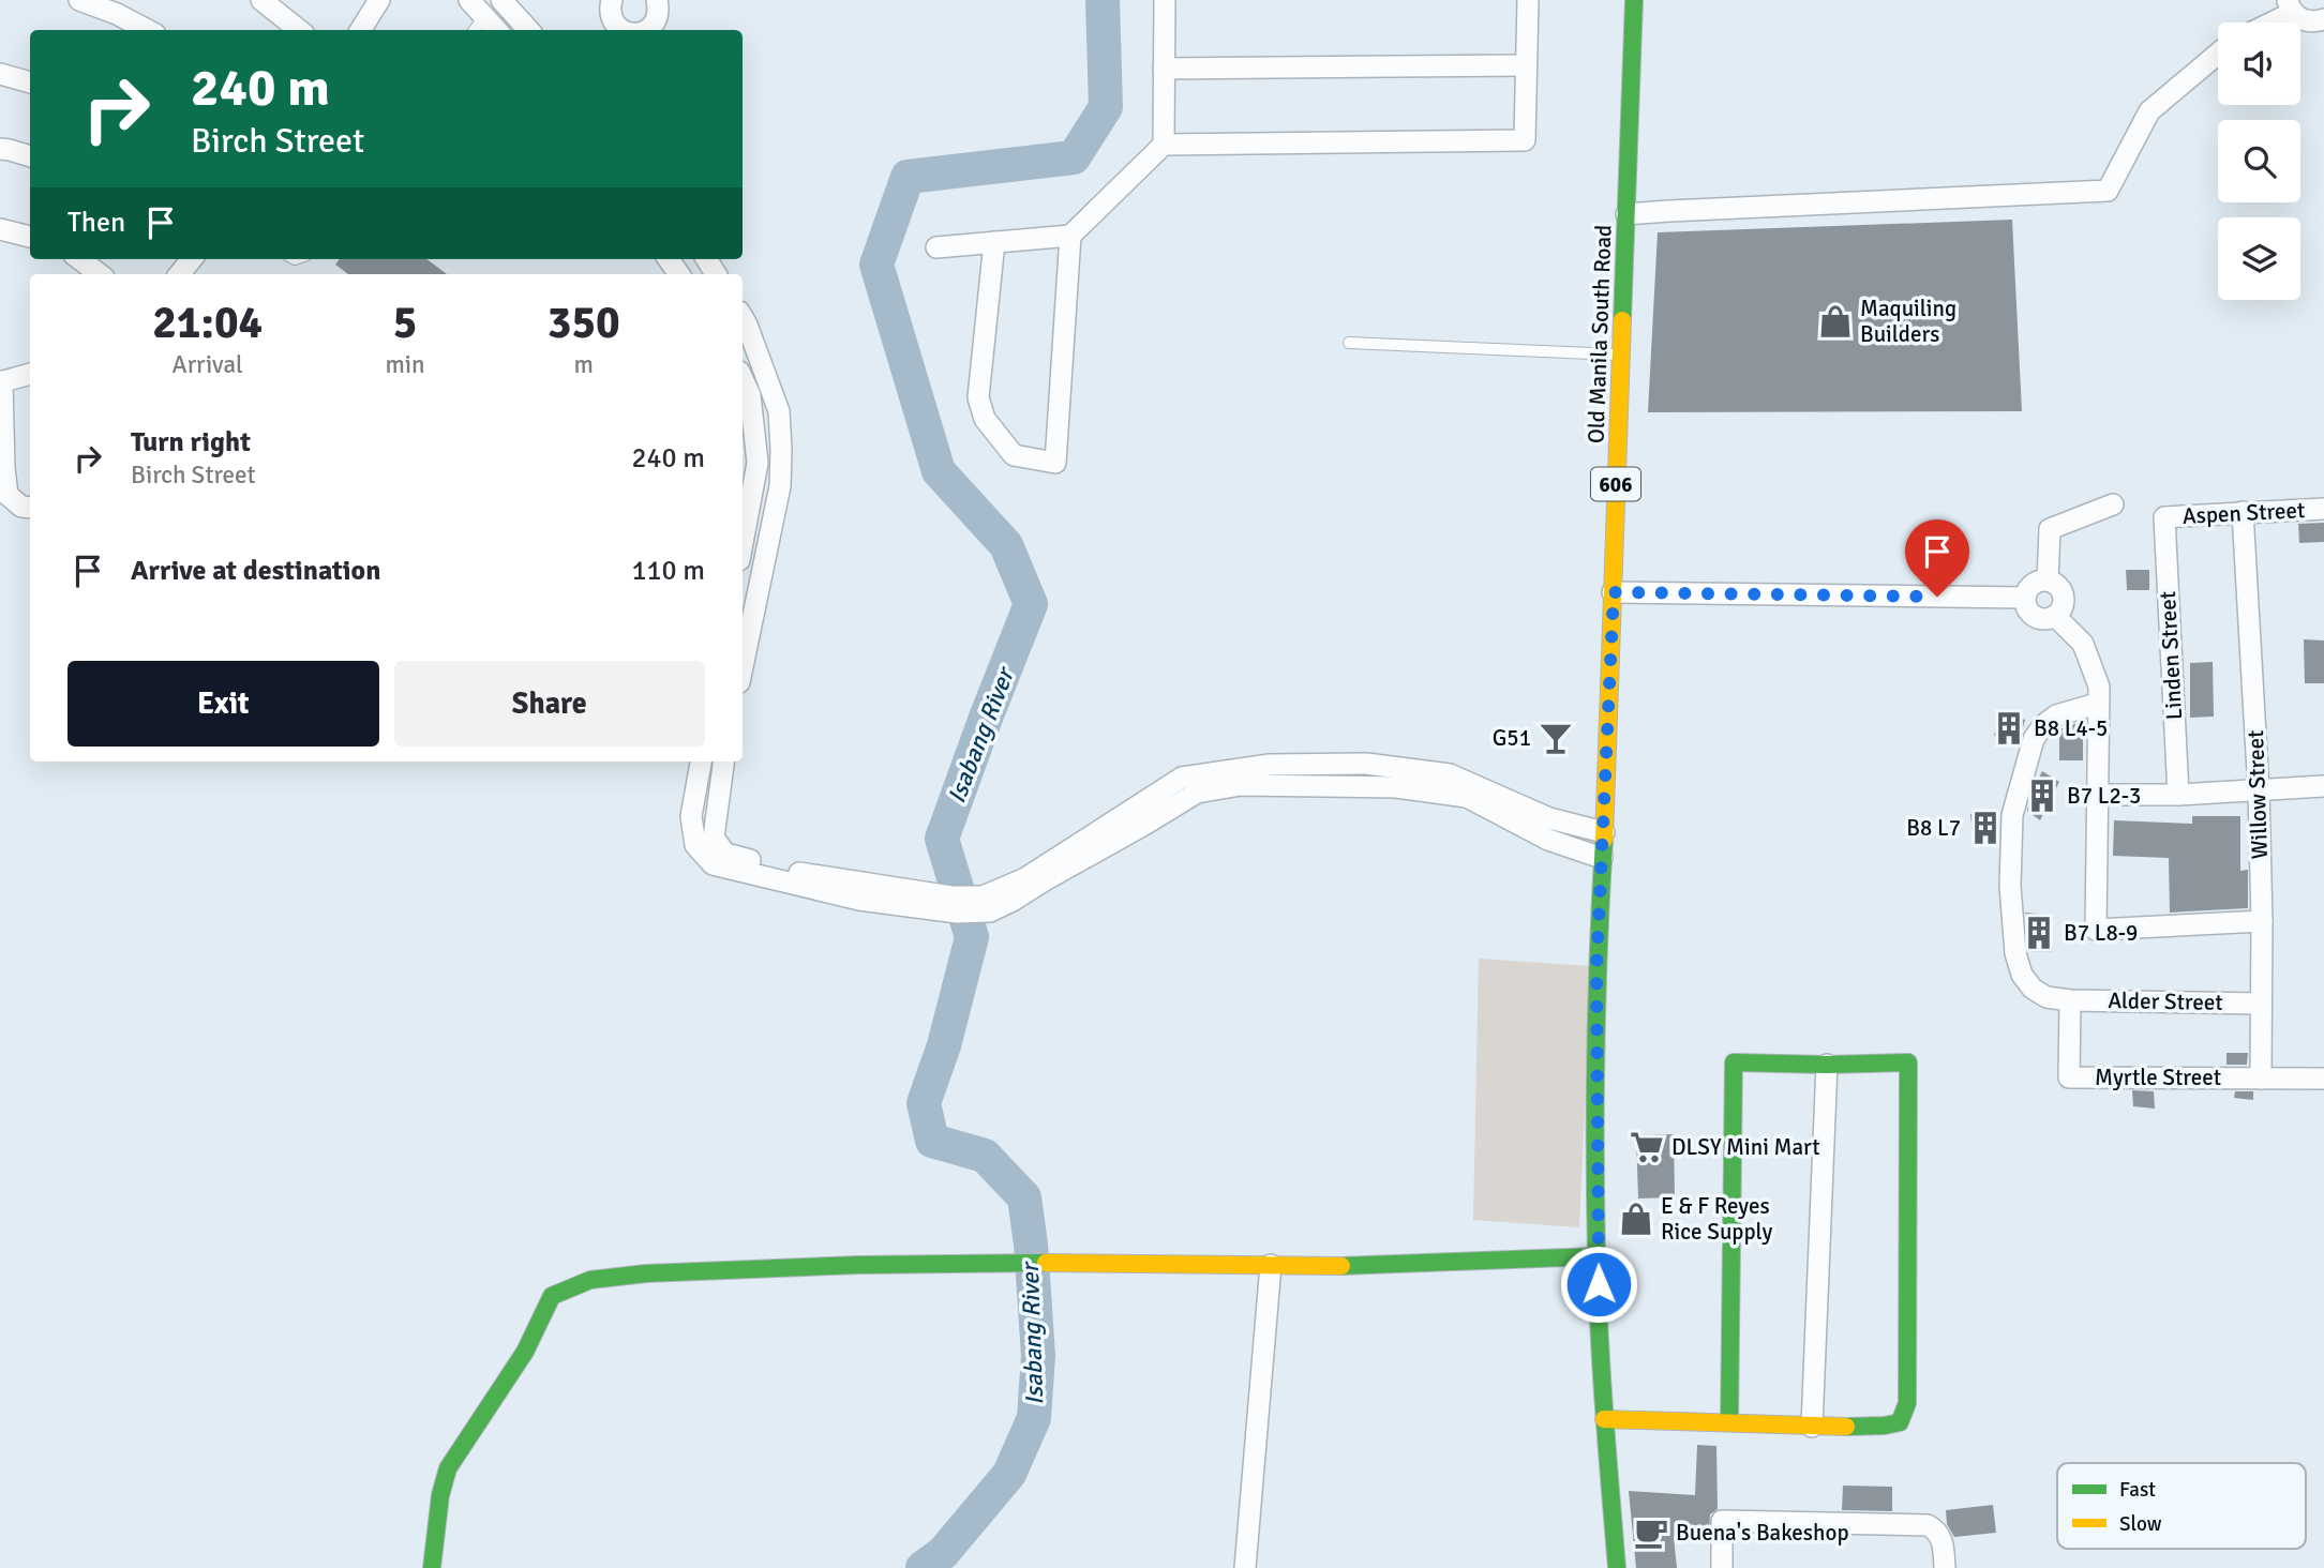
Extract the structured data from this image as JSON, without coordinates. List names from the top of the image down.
{
  "streets": {
    "street": [
      "Old Manila South Road",
      "606",
      "Aspen Street",
      "Linden Street",
      "Willow Street",
      "Alder Street",
      "Myrtle Street"
    ]
  },
  "crossings": [
    ["Aspen Street", "Linden Street"],
    ["Aspen Street", "Willow Street"],
    ["Willow Street", "Alder Street"],
    ["Willow Street", "Myrtle Street"],
    ["Alder Street", "Myrtle Street"]
  ],
  "water": ["Isabang River"],
  "places": {
    "shop": ["Maquiling Builders", "E & F Reyes Rice Supply"],
    "building": [
      "B8 L4-5",
      "B7 L2-3",
      "B8 L7",
      "B7 L8-9"
    ],
    "bar": ["G51"],
    "supermarket": ["DLSY Mini Mart"],
    "cafe": ["Buena's Bakeshop"]
  },
  "legend": ["Fast", "Slow"],
  "page": {
    "turn": ["240 m", "Birch Street"],
    "then": "Then",
    "eta": [
      "21:04",
      "Arrival",
      "5",
      "min",
      "350",
      "m"
    ],
    "list": [
      {
        "name": "Turn right",
        "note": "Birch Street",
        "value": "240 m"
      },
      {
        "name": "Arrive at destination",
        "value": "110 m"
      }
    ],
    "buttons": ["Exit", "Share"]
  }
}
